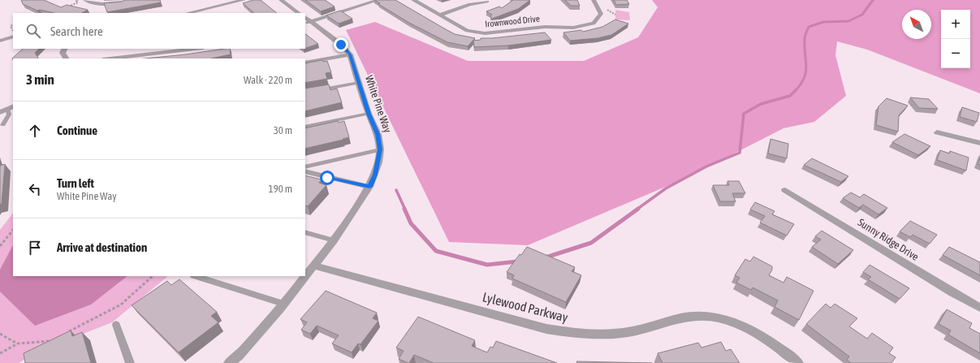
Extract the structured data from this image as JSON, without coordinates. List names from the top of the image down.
{
  "streets": {
    "street": [
      "Irownwood Drive",
      "White Pine Way",
      "Sunny Ridge Drive",
      "Lylewood Parkway"
    ]
  },
  "crossings": [
    ["White Pine Way", "Lylewood Parkway"]
  ],
  "north": "top left",
  "page": {
    "map_buttons": ["+", "−"],
    "search": "Search here",
    "heading": ["3 min", "Walk · 220 m"],
    "list": [
      ["Continue", "30 m"],
      ["Turn left", "White Pine Way", "190 m"],
      "Arrive at destination"
    ]
  }
}
